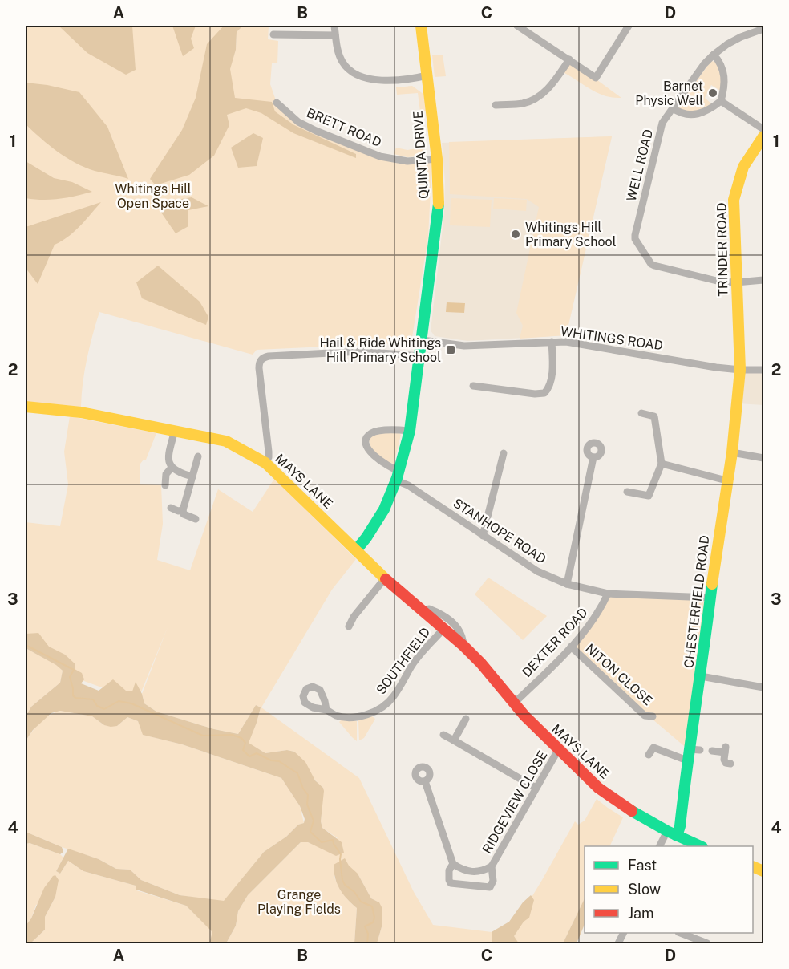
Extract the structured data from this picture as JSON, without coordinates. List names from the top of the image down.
{
  "streets": {
    "street": [
      "BRETT ROAD",
      "QUINTA DRIVE",
      "WELL ROAD",
      "TRINDER ROAD",
      "WHITINGS ROAD",
      "MAYS LANE",
      "STANHOPE ROAD",
      "CHESTERFIELD ROAD",
      "DEXTER ROAD",
      "SOUTHFIELD",
      "NITON CLOSE",
      "RIDGEVIEW CLOSE"
    ]
  },
  "crossings": [
    ["BRETT ROAD", "QUINTA DRIVE"],
    ["QUINTA DRIVE", "WHITINGS ROAD"],
    ["QUINTA DRIVE", "MAYS LANE"],
    ["QUINTA DRIVE", "STANHOPE ROAD"],
    ["WELL ROAD", "TRINDER ROAD"],
    ["TRINDER ROAD", "WHITINGS ROAD"],
    ["TRINDER ROAD", "CHESTERFIELD ROAD"],
    ["WHITINGS ROAD", "CHESTERFIELD ROAD"],
    ["MAYS LANE", "CHESTERFIELD ROAD"],
    ["MAYS LANE", "DEXTER ROAD"],
    ["MAYS LANE", "SOUTHFIELD"],
    ["MAYS LANE", "RIDGEVIEW CLOSE"],
    ["STANHOPE ROAD", "CHESTERFIELD ROAD"],
    ["STANHOPE ROAD", "DEXTER ROAD"],
    ["DEXTER ROAD", "NITON CLOSE"]
  ],
  "parks": ["Whitings Hill Open Space", "Grange Playing Fields"],
  "places": {
    "other": ["Barnet Physic Well", "Whitings Hill Primary School"],
    "transit": ["Hail & Ride Whitings Hill Primary School"]
  },
  "legend": ["Fast", "Slow", "Jam"],
  "grid": {
    "columns": [
      "A",
      "B",
      "C",
      "D"
    ],
    "rows": [
      "1",
      "2",
      "3",
      "4"
    ]
  }
}
